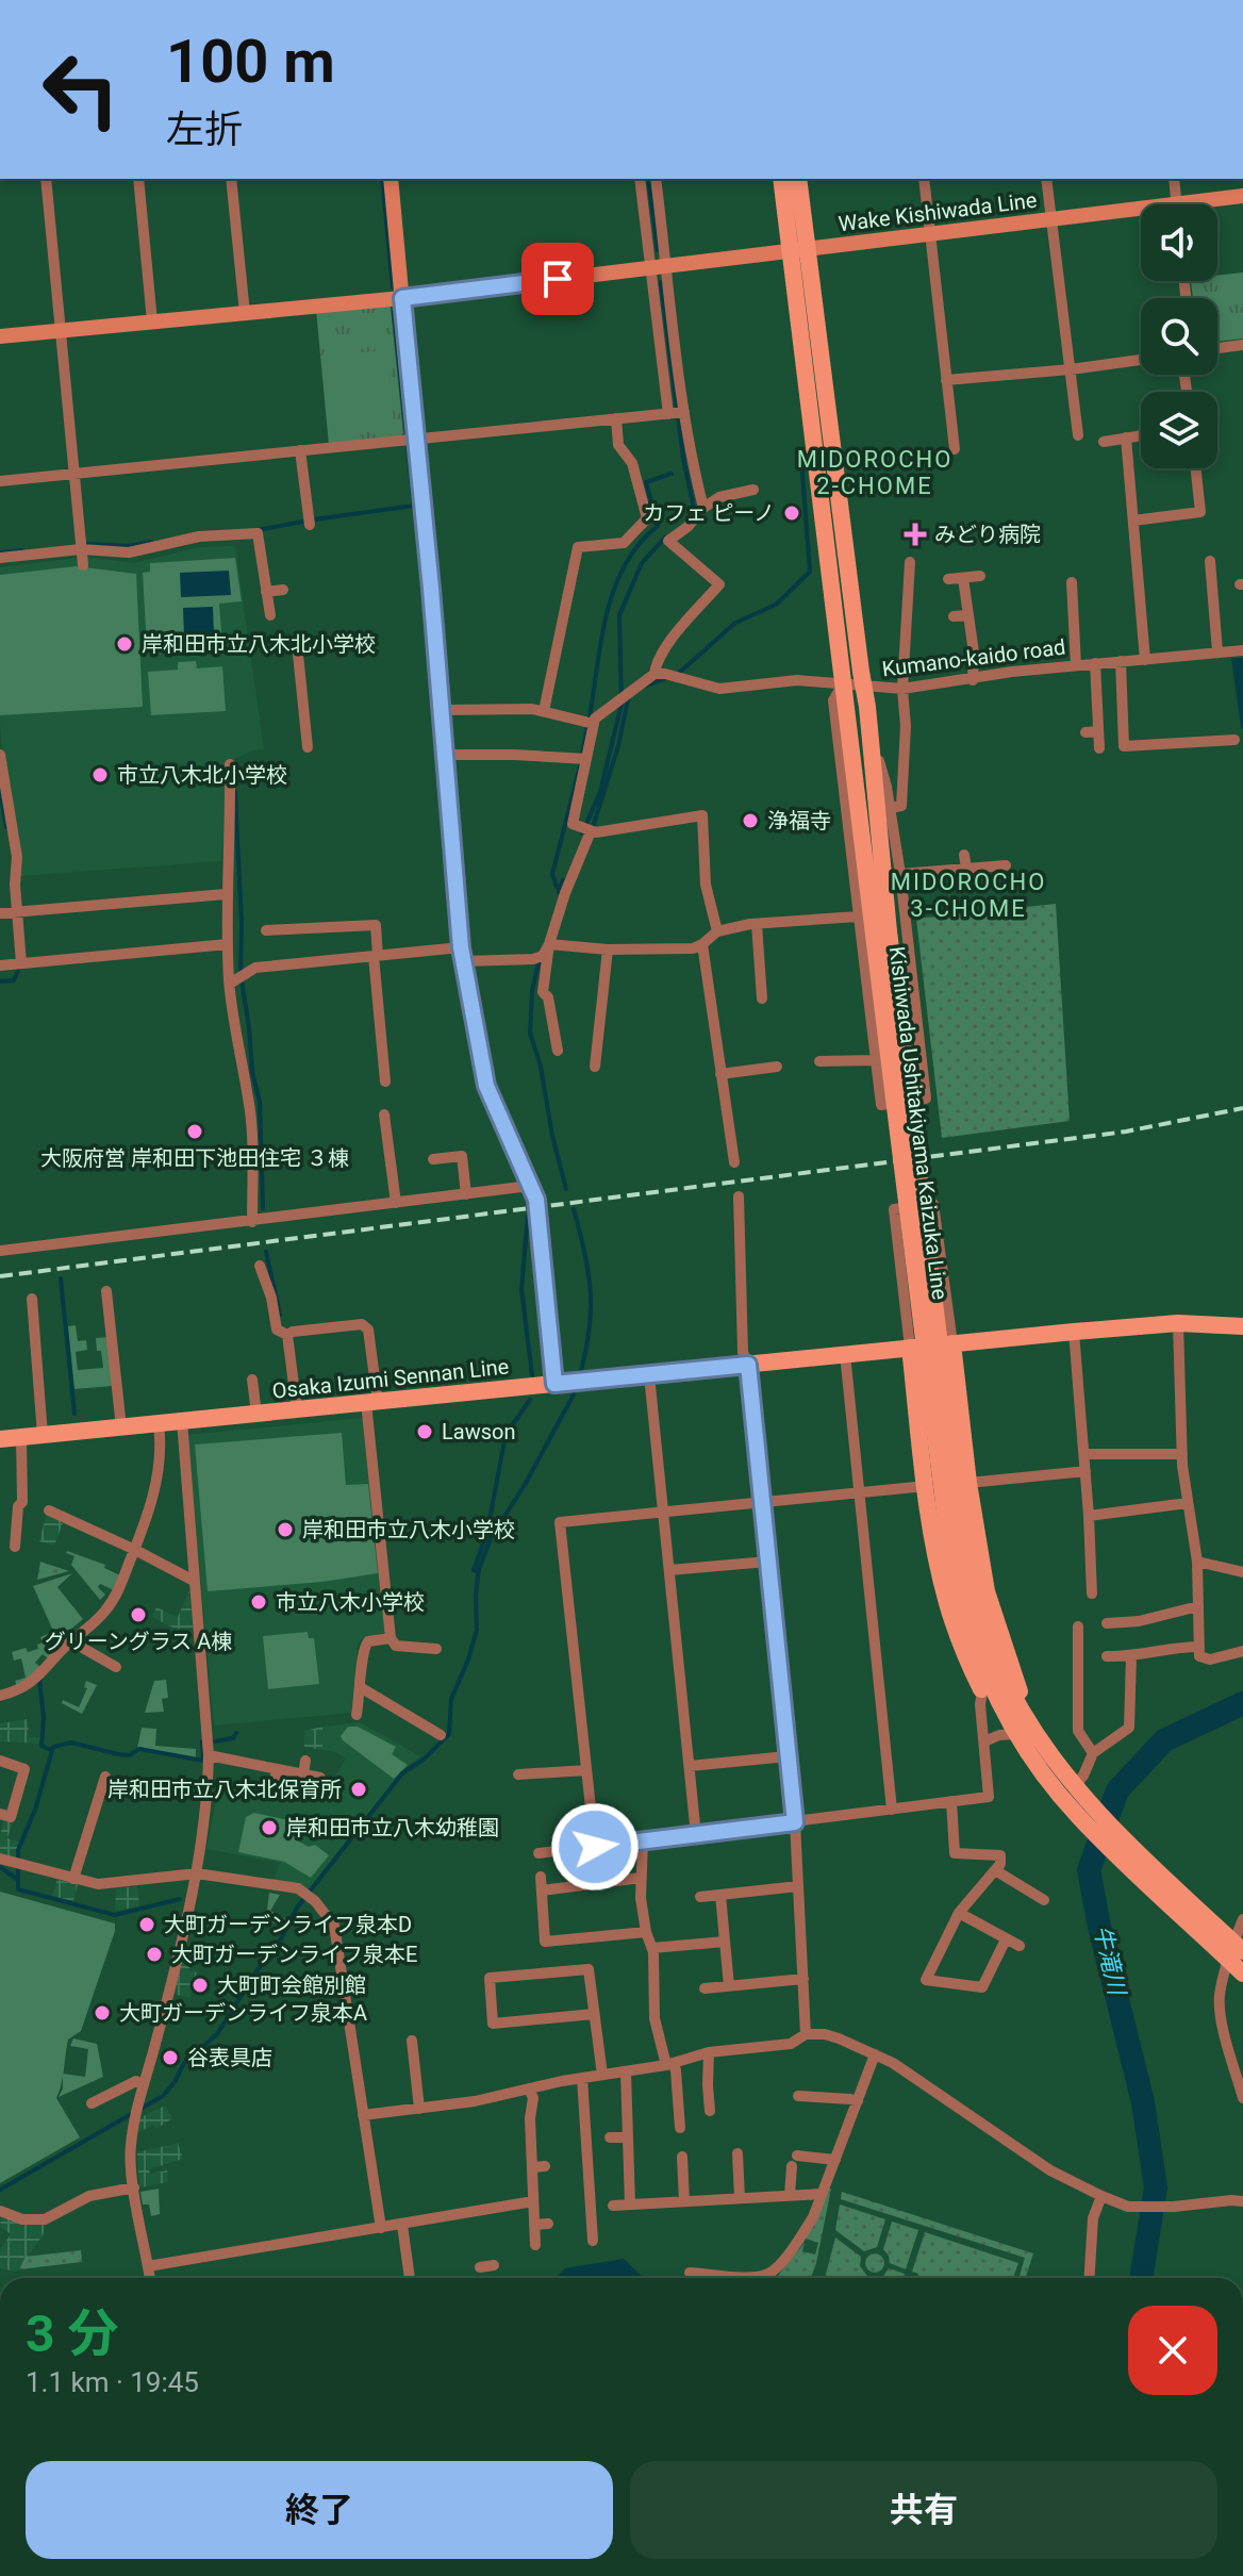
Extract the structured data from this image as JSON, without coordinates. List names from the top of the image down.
{
  "streets": {
    "main road": ["Kishiwada Ushitakiyama Kaizuka Line", "Osaka Izumi Sennan Line"],
    "street": ["Wake Kishiwada Line", "Kumano-kaido road"]
  },
  "crossings": [
    ["Wake Kishiwada Line", "Kishiwada Ushitakiyama Kaizuka Line"],
    ["Kumano-kaido road", "Kishiwada Ushitakiyama Kaizuka Line"]
  ],
  "districts": ["MIDOROCHO 2-CHOME", "MIDOROCHO 3-CHOME"],
  "water": ["牛滝川"],
  "places": {
    "other": [
      "カフェ ピーノ",
      "岸和田市立八木北小学校",
      "市立八木北小学校",
      "浄福寺",
      "大阪府営 岸和田下池田住宅 ３棟",
      "Lawson",
      "岸和田市立八木小学校",
      "市立八木小学校",
      "グリーングラス A棟",
      "岸和田市立八木北保育所",
      "岸和田市立八木幼稚園",
      "大町ガーデンライフ泉本D",
      "大町ガーデンライフ泉本E",
      "大町町会館別館",
      "大町ガーデンライフ泉本A",
      "谷表具店"
    ],
    "health": ["みどり病院"]
  },
  "page": {
    "turn": ["100 m", "左折"],
    "heading": ["3 分", "1.1 km · 19:45"],
    "buttons": ["終了", "共有"]
  }
}
